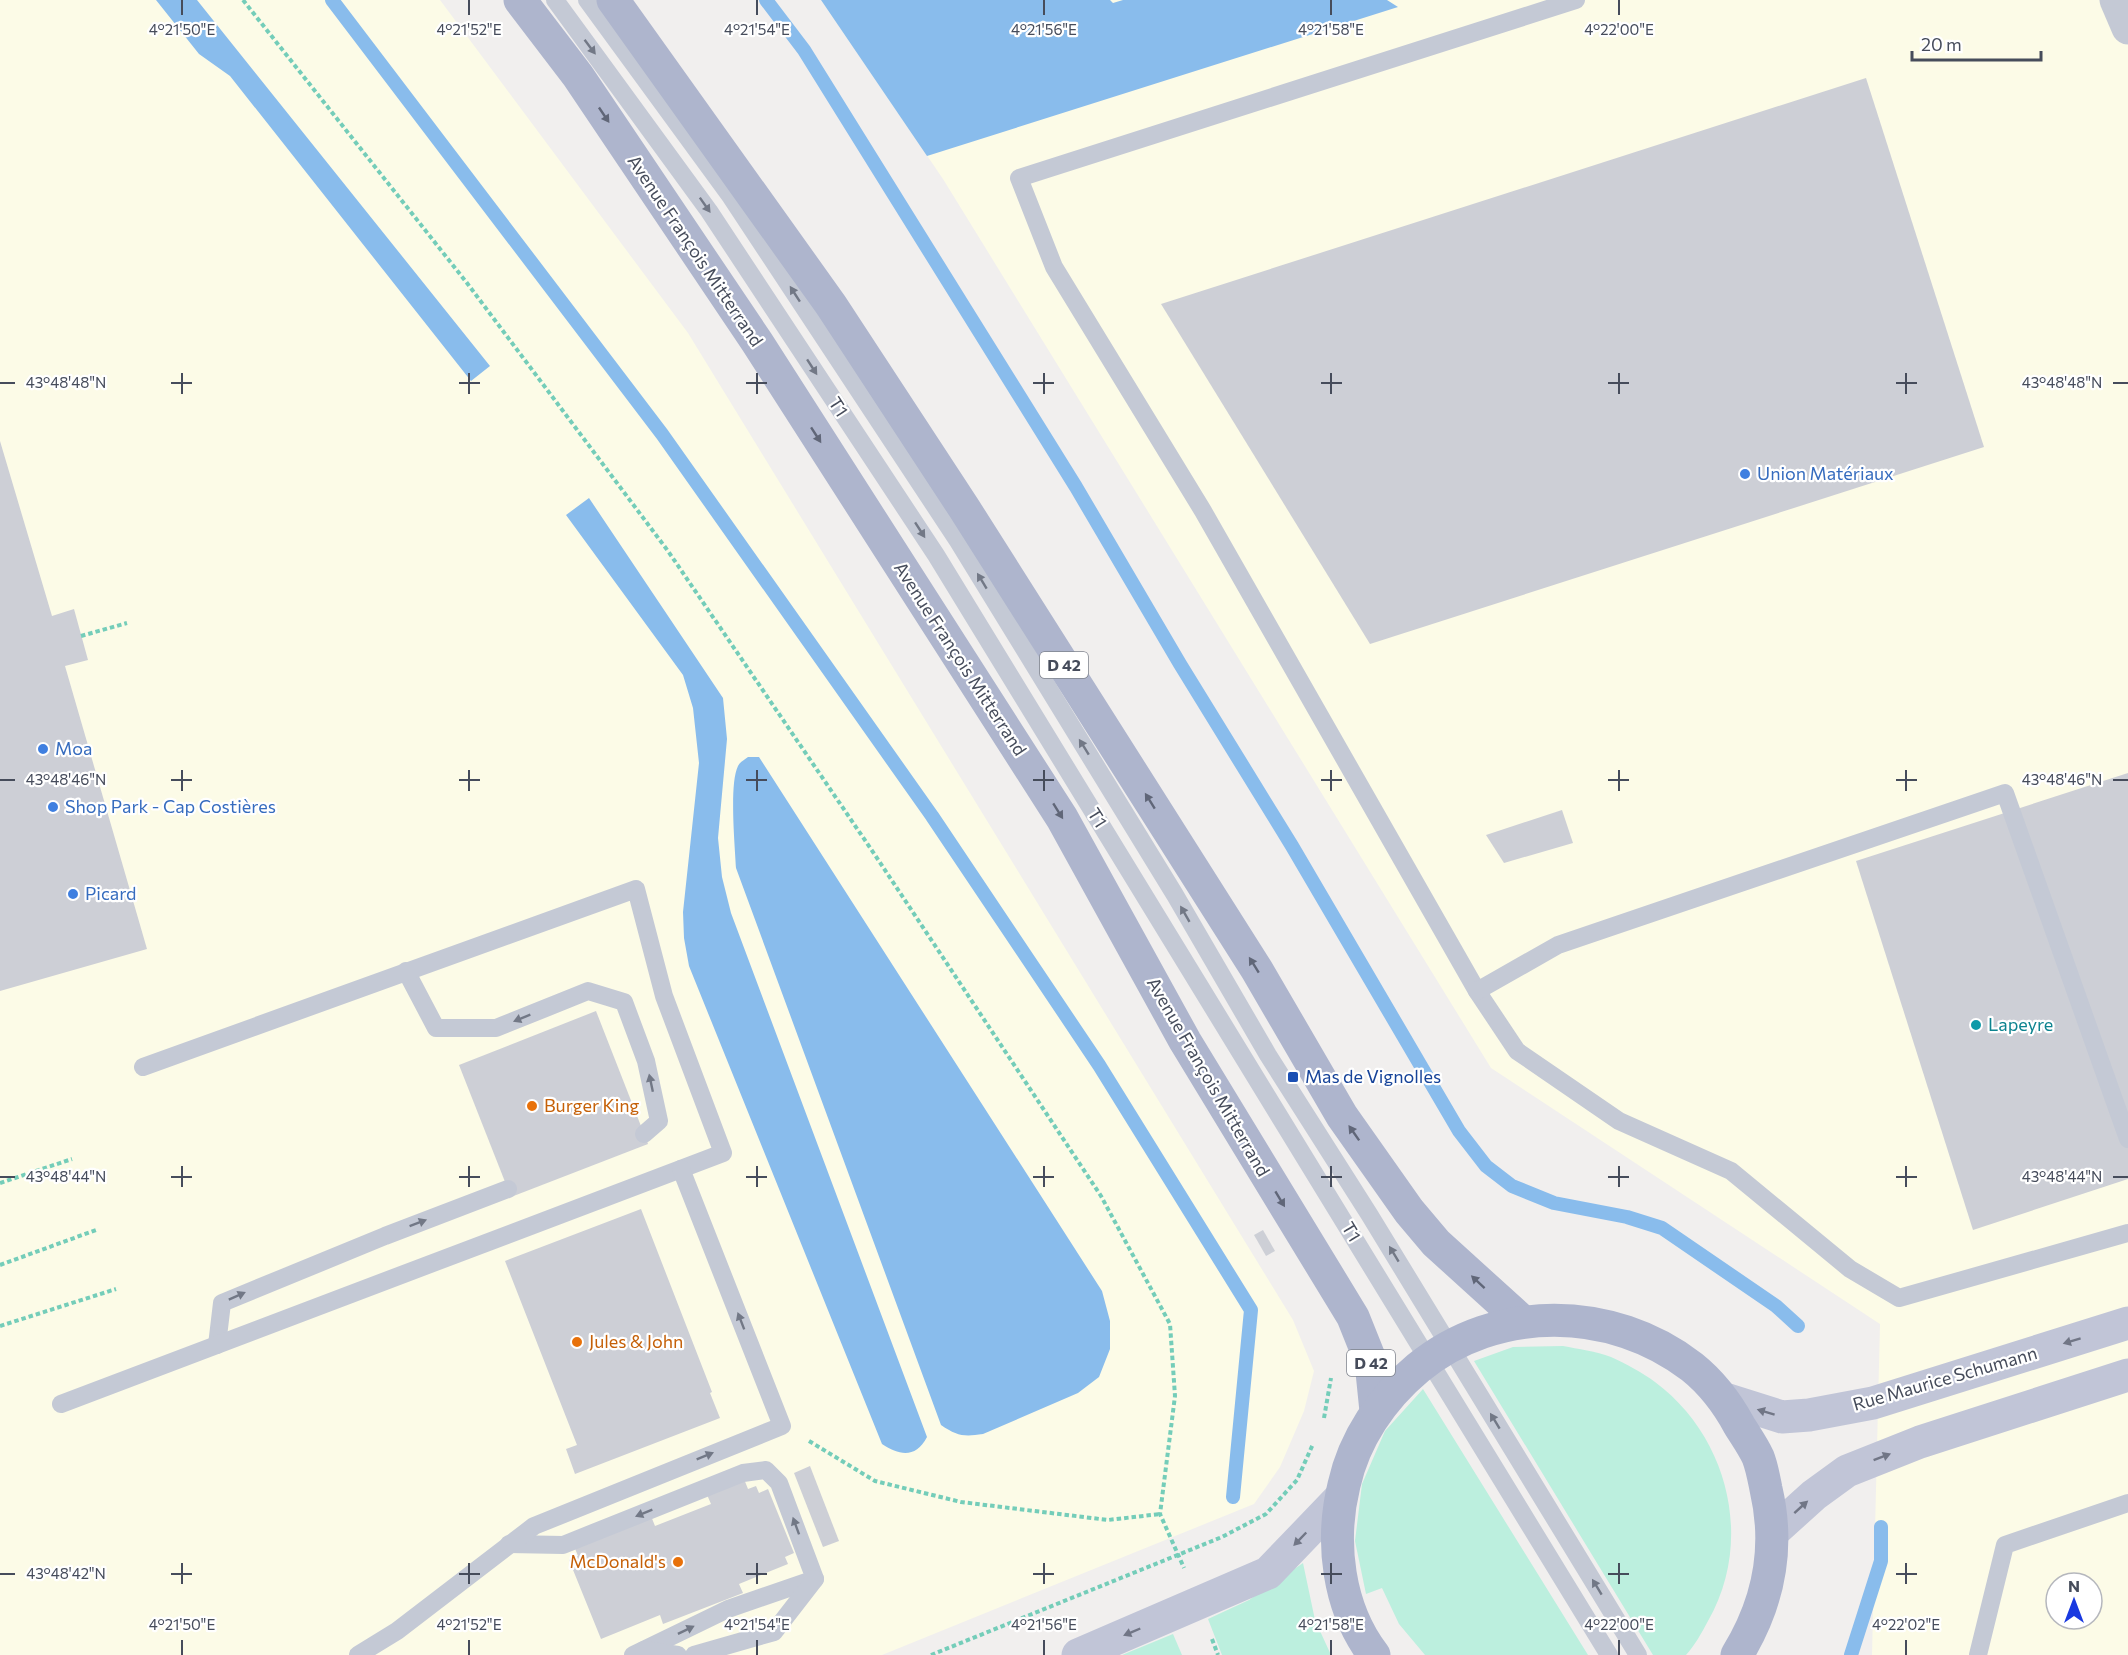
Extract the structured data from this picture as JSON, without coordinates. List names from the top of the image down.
{
  "streets": {
    "main road": ["Avenue François Mitterrand", "D 42", "Rue Maurice Schumann"],
    "lane": ["T1"]
  },
  "places": {
    "other": [
      "Union Matériaux",
      "Moa",
      "Shop Park - Cap Costières",
      "Picard",
      "Lapeyre",
      "Burger King",
      "Jules & John",
      "McDonald's"
    ],
    "transit": ["Mas de Vignolles"]
  },
  "scale_bar": "20 m",
  "north": "top",
  "coordinates": [
    "4°21'50\"E",
    "4°21'52\"E",
    "4°21'54\"E",
    "4°21'56\"E",
    "4°21'58\"E",
    "4°22'00\"E",
    "43°48'48\"N",
    "43°48'46\"N",
    "43°48'44\"N",
    "43°48'42\"N",
    "4°22'02\"E"
  ]
}
